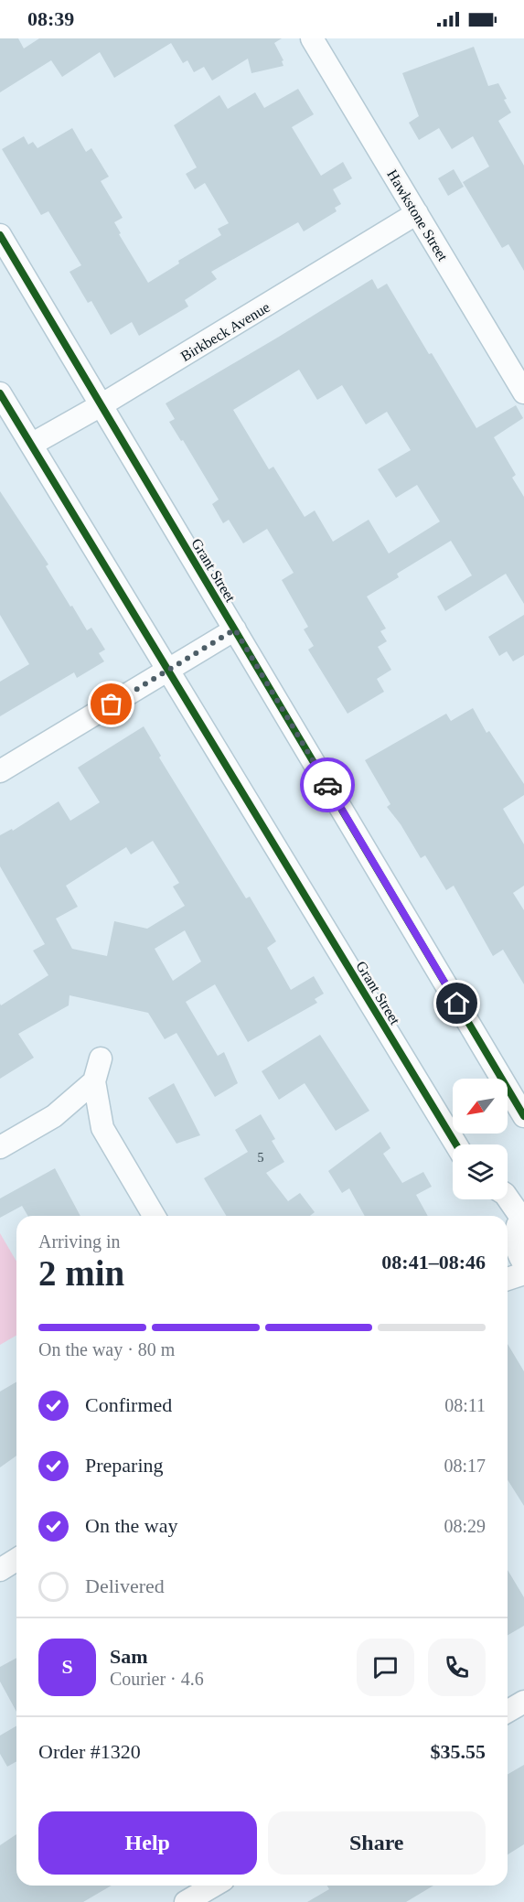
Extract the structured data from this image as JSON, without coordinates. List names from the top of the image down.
{
  "streets": {
    "street": ["Hawkstone Street", "Birkbeck Avenue", "Grant Street"]
  },
  "crossings": [
    ["Hawkstone Street", "Birkbeck Avenue"],
    ["Birkbeck Avenue", "Grant Street"]
  ],
  "house_numbers": ["5"],
  "north": "bottom left",
  "page": {
    "status": "08:39",
    "heading": ["2 min", "Arriving in", "08:41–08:46"],
    "panel": [
      "Sam",
      "Courier · 4.6",
      "Order #1320",
      "$35.55"
    ],
    "bar": "On the way · 80 m",
    "list": [
      ["Confirmed", "08:11"],
      ["Preparing", "08:17"],
      ["On the way", "08:29"],
      "Delivered"
    ],
    "round": "S",
    "buttons": ["Help", "Share"]
  }
}
